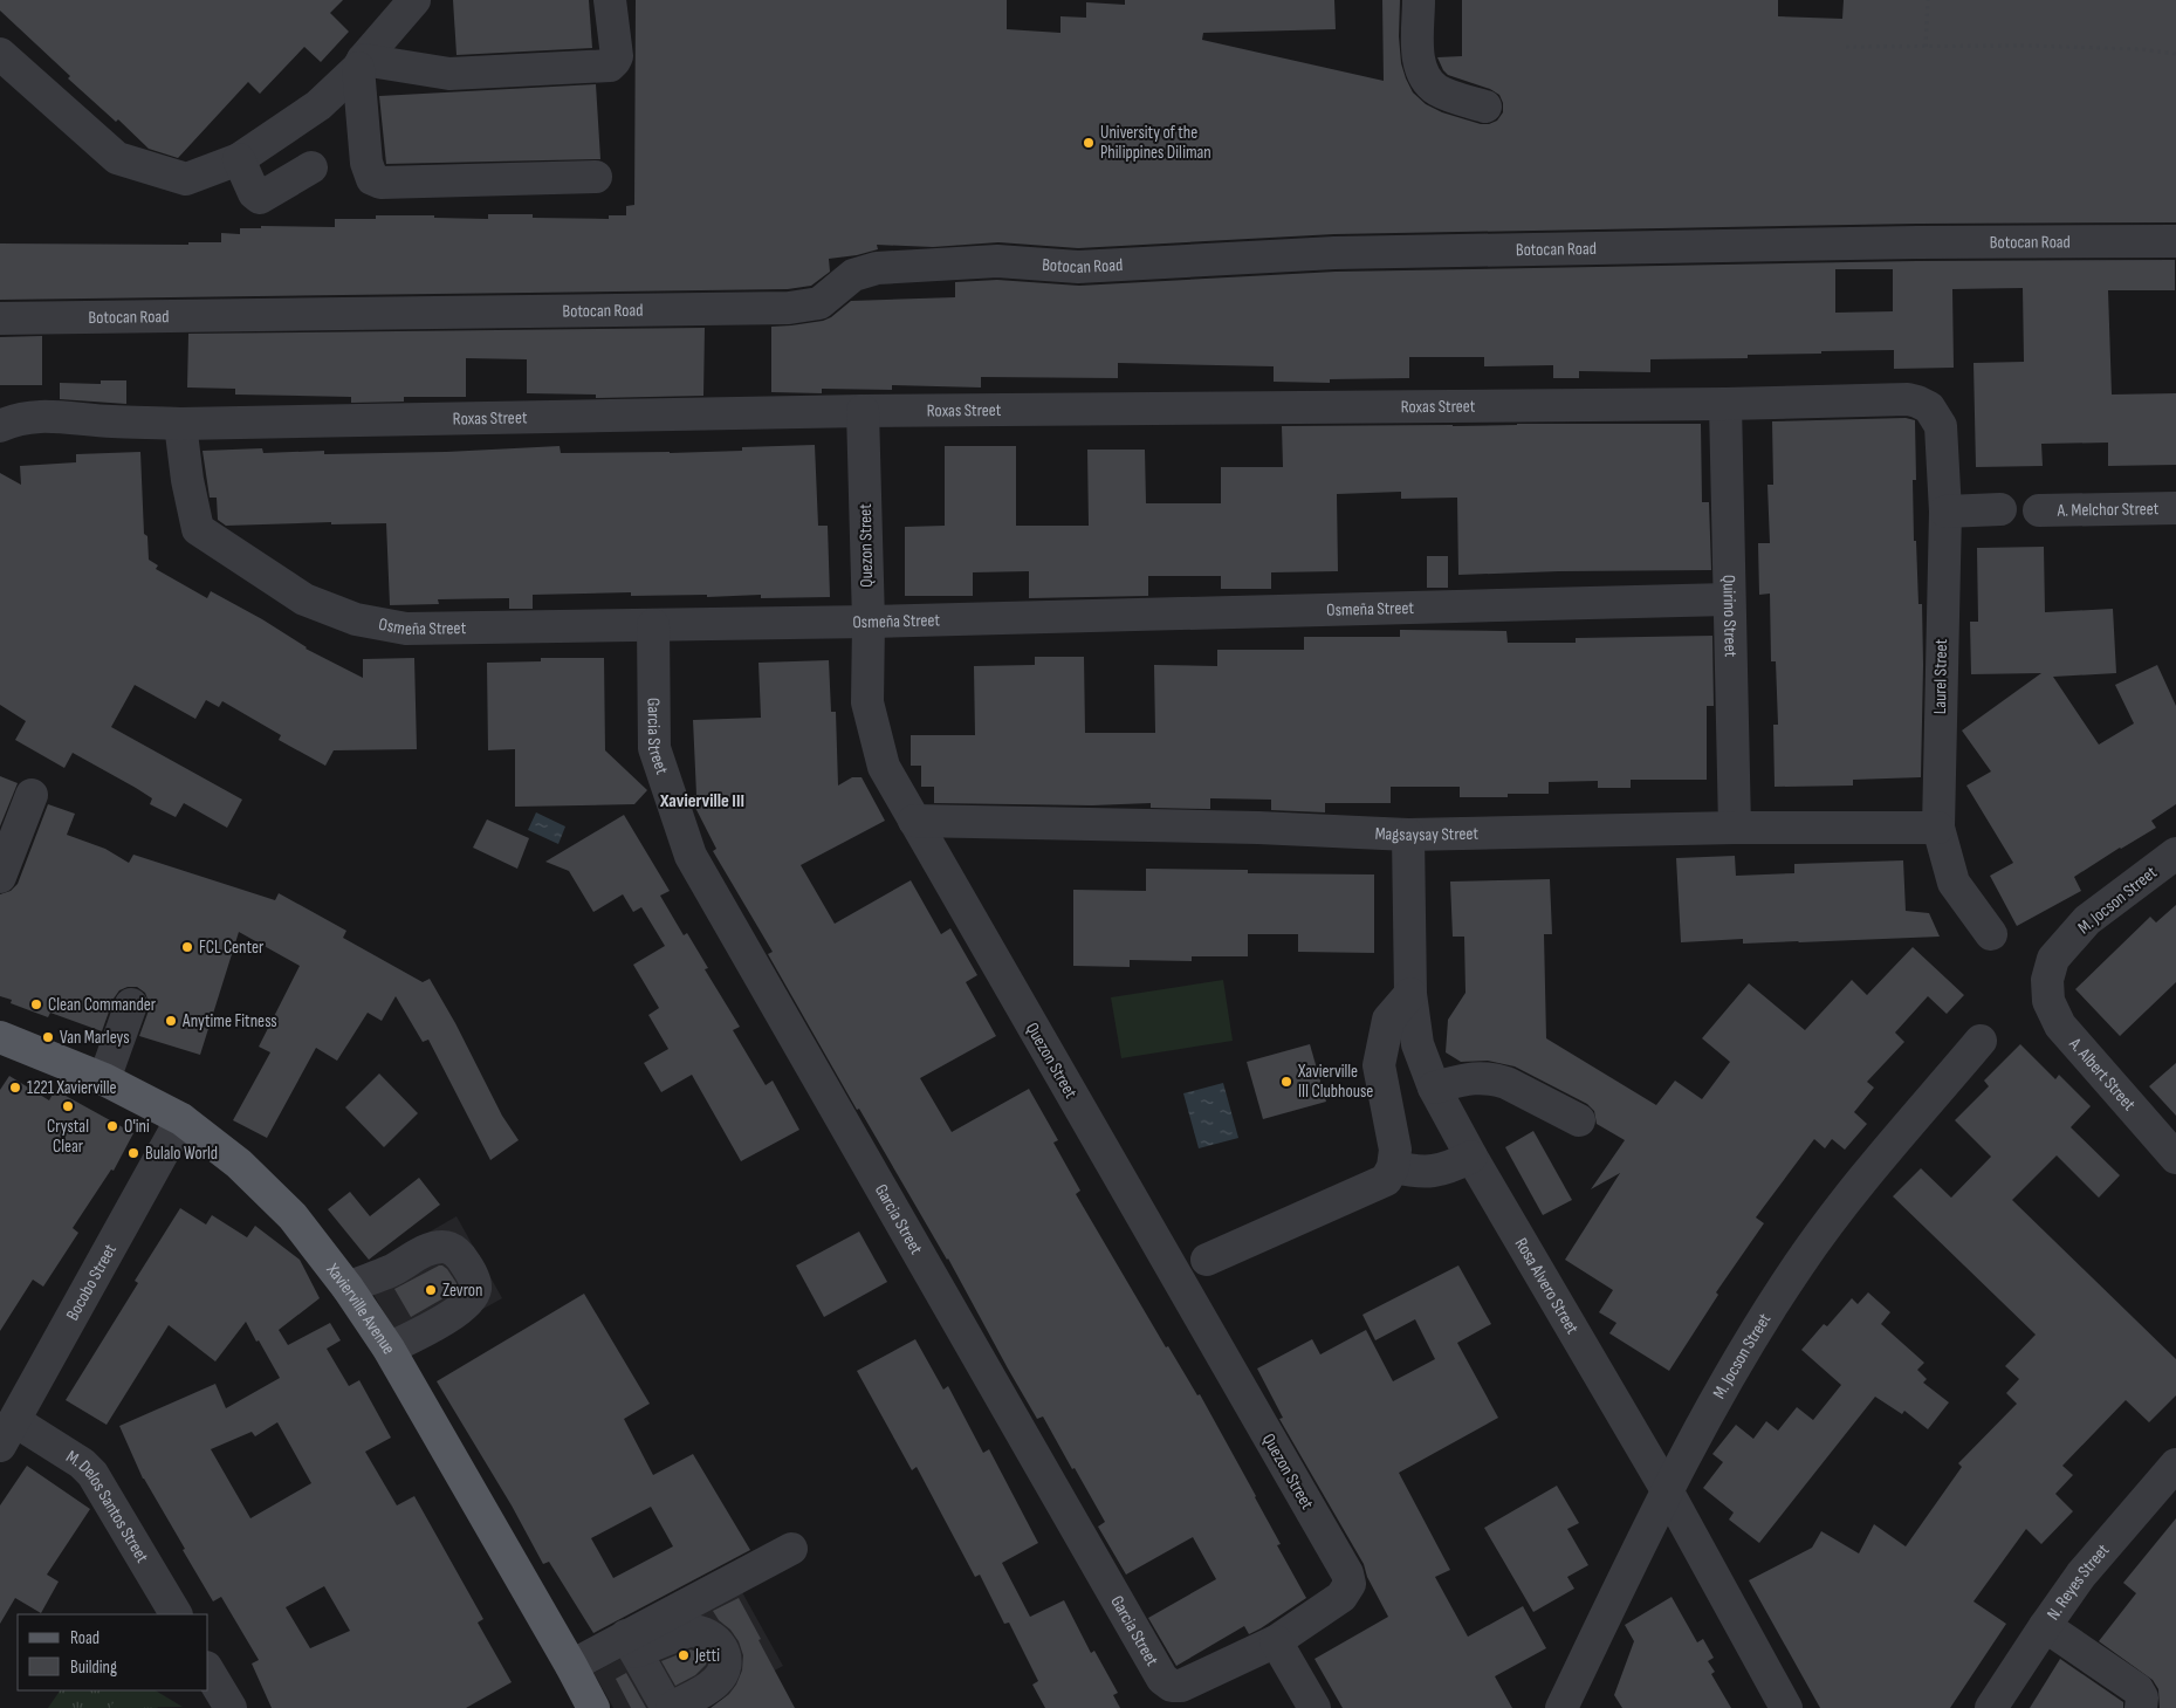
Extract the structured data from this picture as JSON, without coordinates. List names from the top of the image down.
{
  "streets": {
    "main road": ["Xavierville Avenue"],
    "street": [
      "Botocan Road",
      "Roxas Street",
      "A. Melchor Street",
      "Quezon Street",
      "Osmeña Street",
      "Quirino Street",
      "Laurel Street",
      "Garcia Street",
      "Magsaysay Street",
      "M. Jocson Street",
      "A. Albert Street",
      "Bocobo Street",
      "Rosa Alvero Street",
      "M. Delos Santos Street",
      "N. Reyes Street"
    ]
  },
  "crossings": [
    ["Roxas Street", "Quezon Street"],
    ["Roxas Street", "Osmeña Street"],
    ["Roxas Street", "Quirino Street"],
    ["Roxas Street", "Laurel Street"],
    ["Quezon Street", "Osmeña Street"],
    ["Quezon Street", "Garcia Street"],
    ["Quezon Street", "Magsaysay Street"],
    ["Osmeña Street", "Quirino Street"],
    ["Osmeña Street", "Garcia Street"],
    ["Quirino Street", "Magsaysay Street"],
    ["Laurel Street", "Magsaysay Street"],
    ["Magsaysay Street", "Rosa Alvero Street"],
    ["M. Jocson Street", "A. Albert Street"],
    ["M. Jocson Street", "Rosa Alvero Street"],
    ["Bocobo Street", "Xavierville Avenue"],
    ["Bocobo Street", "M. Delos Santos Street"]
  ],
  "districts": ["Xavierville III"],
  "places": [
    "University of the Philippines Diliman",
    "FCL Center",
    "Clean Commander",
    "Anytime Fitness",
    "Van Marleys",
    "Xavierville III Clubhouse",
    "1221 Xavierville",
    "Crystal Clear",
    "O'ini",
    "Bulalo World",
    "Zevron",
    "Jetti"
  ],
  "legend": ["Road", "Building"]
}
